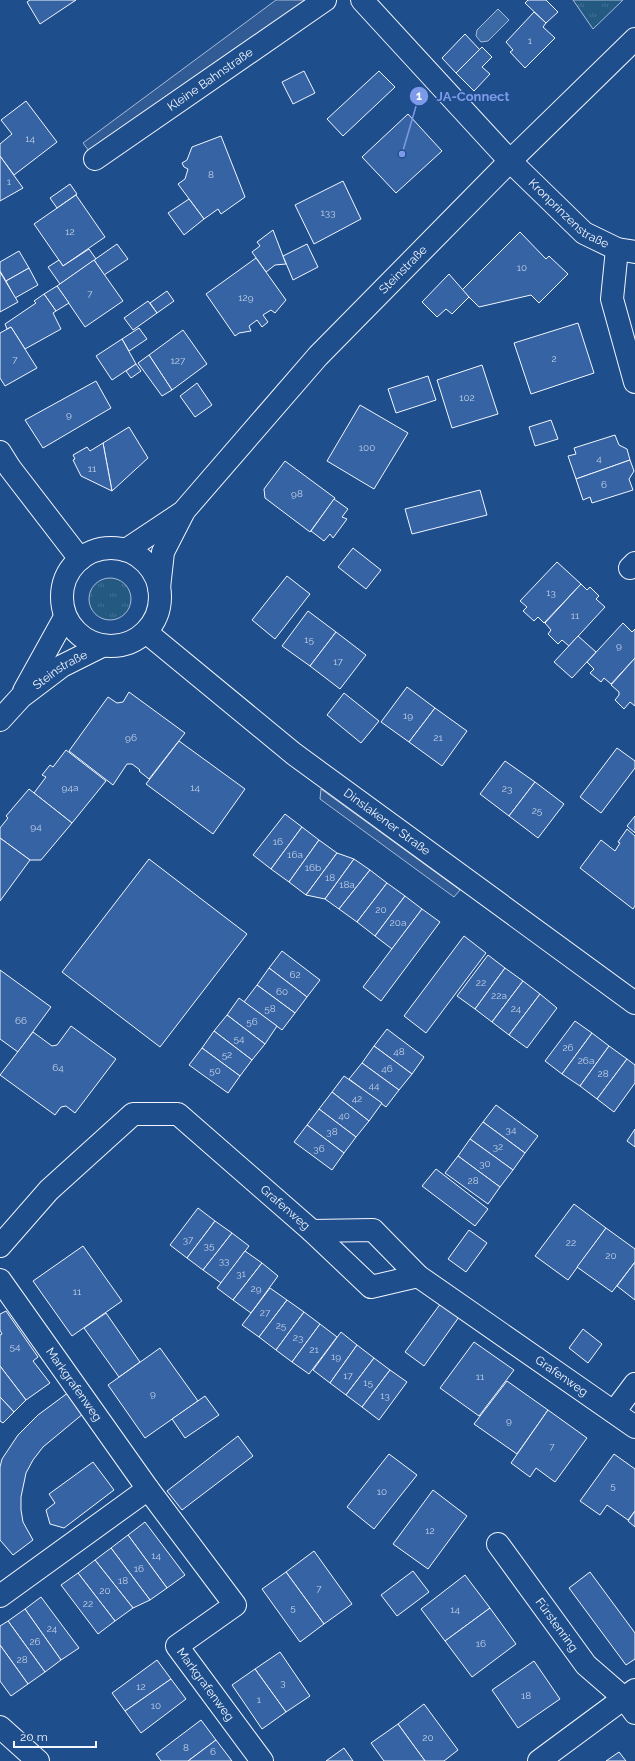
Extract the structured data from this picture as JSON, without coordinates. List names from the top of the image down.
{
  "streets": {
    "street": [
      "Kleine Bahnstraße",
      "Kronprinzenstraße",
      "Steinstraße",
      "Dinslakener Straße",
      "Grafenweg",
      "Markgrafenweg",
      "Fürstenring"
    ]
  },
  "crossings": [
    ["Kronprinzenstraße", "Steinstraße"],
    ["Steinstraße", "Dinslakener Straße"]
  ],
  "places": ["JA-Connect"],
  "house_numbers": [
    "1",
    "14",
    "8",
    "1",
    "133",
    "12",
    "10",
    "7",
    "129",
    "2",
    "7",
    "127",
    "102",
    "9",
    "100",
    "4",
    "11",
    "6",
    "98",
    "13",
    "11",
    "15",
    "9",
    "17",
    "19",
    "96",
    "21",
    "94a",
    "14",
    "23",
    "25",
    "94",
    "16",
    "16a",
    "16b",
    "18",
    "18a",
    "20",
    "20a",
    "62",
    "22",
    "60",
    "22a",
    "58",
    "24",
    "66",
    "56",
    "54",
    "26",
    "48",
    "52",
    "26a",
    "64",
    "46",
    "50",
    "28",
    "44",
    "42",
    "40",
    "34",
    "38",
    "32",
    "36",
    "30",
    "28",
    "37",
    "22",
    "35",
    "20",
    "33",
    "31",
    "29",
    "11",
    "27",
    "25",
    "23",
    "54",
    "21",
    "19",
    "17",
    "11",
    "15",
    "9",
    "13",
    "9",
    "7",
    "5",
    "10",
    "12",
    "14",
    "16",
    "18",
    "7",
    "20",
    "22",
    "5",
    "14",
    "24",
    "26",
    "16",
    "28",
    "3",
    "12",
    "18",
    "1",
    "10",
    "20",
    "8",
    "6"
  ],
  "scale_bar": "20 m"
}
